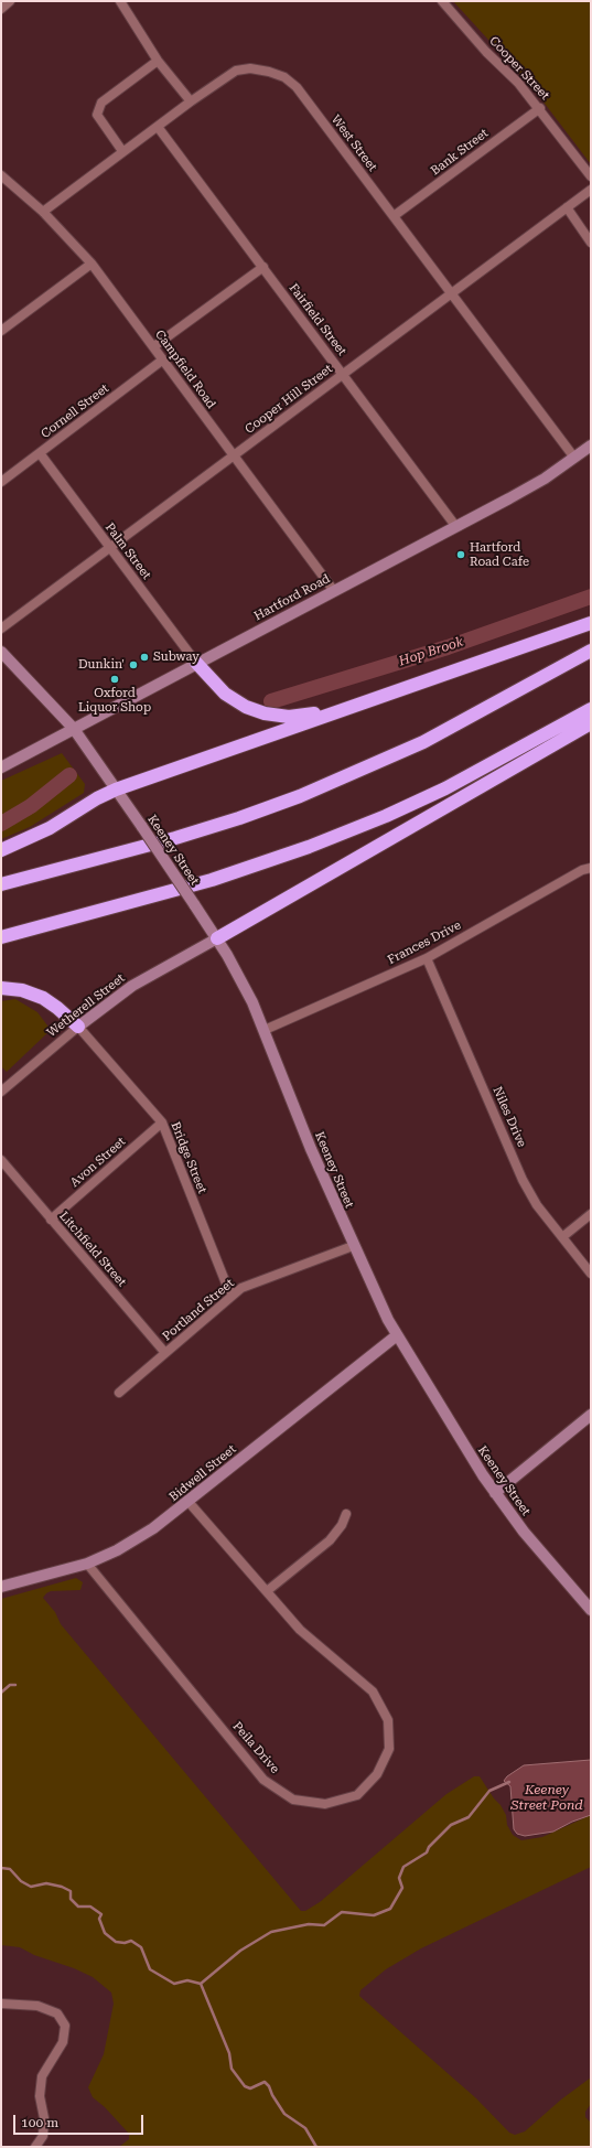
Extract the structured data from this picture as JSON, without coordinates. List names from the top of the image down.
{
  "streets": {
    "main road": [
      "Hartford Road",
      "Keeney Street",
      "Wetherell Street",
      "Bidwell Street"
    ],
    "street": [
      "Cooper Street",
      "West Street",
      "Bank Street",
      "Fairfield Street",
      "Campfield Road",
      "Cooper Hill Street",
      "Cornell Street",
      "Palm Street",
      "Frances Drive",
      "Niles Drive",
      "Bridge Street",
      "Avon Street",
      "Litchfield Street",
      "Portland Street",
      "Peila Drive"
    ]
  },
  "crossings": [
    ["Cooper Street", "Bank Street"],
    ["West Street", "Bank Street"],
    ["West Street", "Fairfield Street"],
    ["West Street", "Campfield Road"],
    ["West Street", "Cooper Hill Street"],
    ["West Street", "Hartford Road"],
    ["Fairfield Street", "Cooper Hill Street"],
    ["Fairfield Street", "Hartford Road"],
    ["Campfield Road", "Cooper Hill Street"],
    ["Campfield Road", "Cornell Street"],
    ["Campfield Road", "Hartford Road"],
    ["Cooper Hill Street", "Palm Street"],
    ["Cornell Street", "Palm Street"],
    ["Palm Street", "Hartford Road"],
    ["Hartford Road", "Keeney Street"],
    ["Keeney Street", "Frances Drive"],
    ["Keeney Street", "Wetherell Street"],
    ["Keeney Street", "Portland Street"],
    ["Keeney Street", "Bidwell Street"],
    ["Frances Drive", "Niles Drive"],
    ["Wetherell Street", "Bridge Street"],
    ["Bridge Street", "Avon Street"],
    ["Bridge Street", "Portland Street"],
    ["Avon Street", "Litchfield Street"],
    ["Litchfield Street", "Portland Street"],
    ["Bidwell Street", "Peila Drive"]
  ],
  "water": ["Hop Brook", "Keeney Street Pond"],
  "places": [
    "Hartford Road Cafe",
    "Subway",
    "Dunkin'",
    "Oxford Liquor Shop"
  ],
  "scale_bar": "100 m"
}
